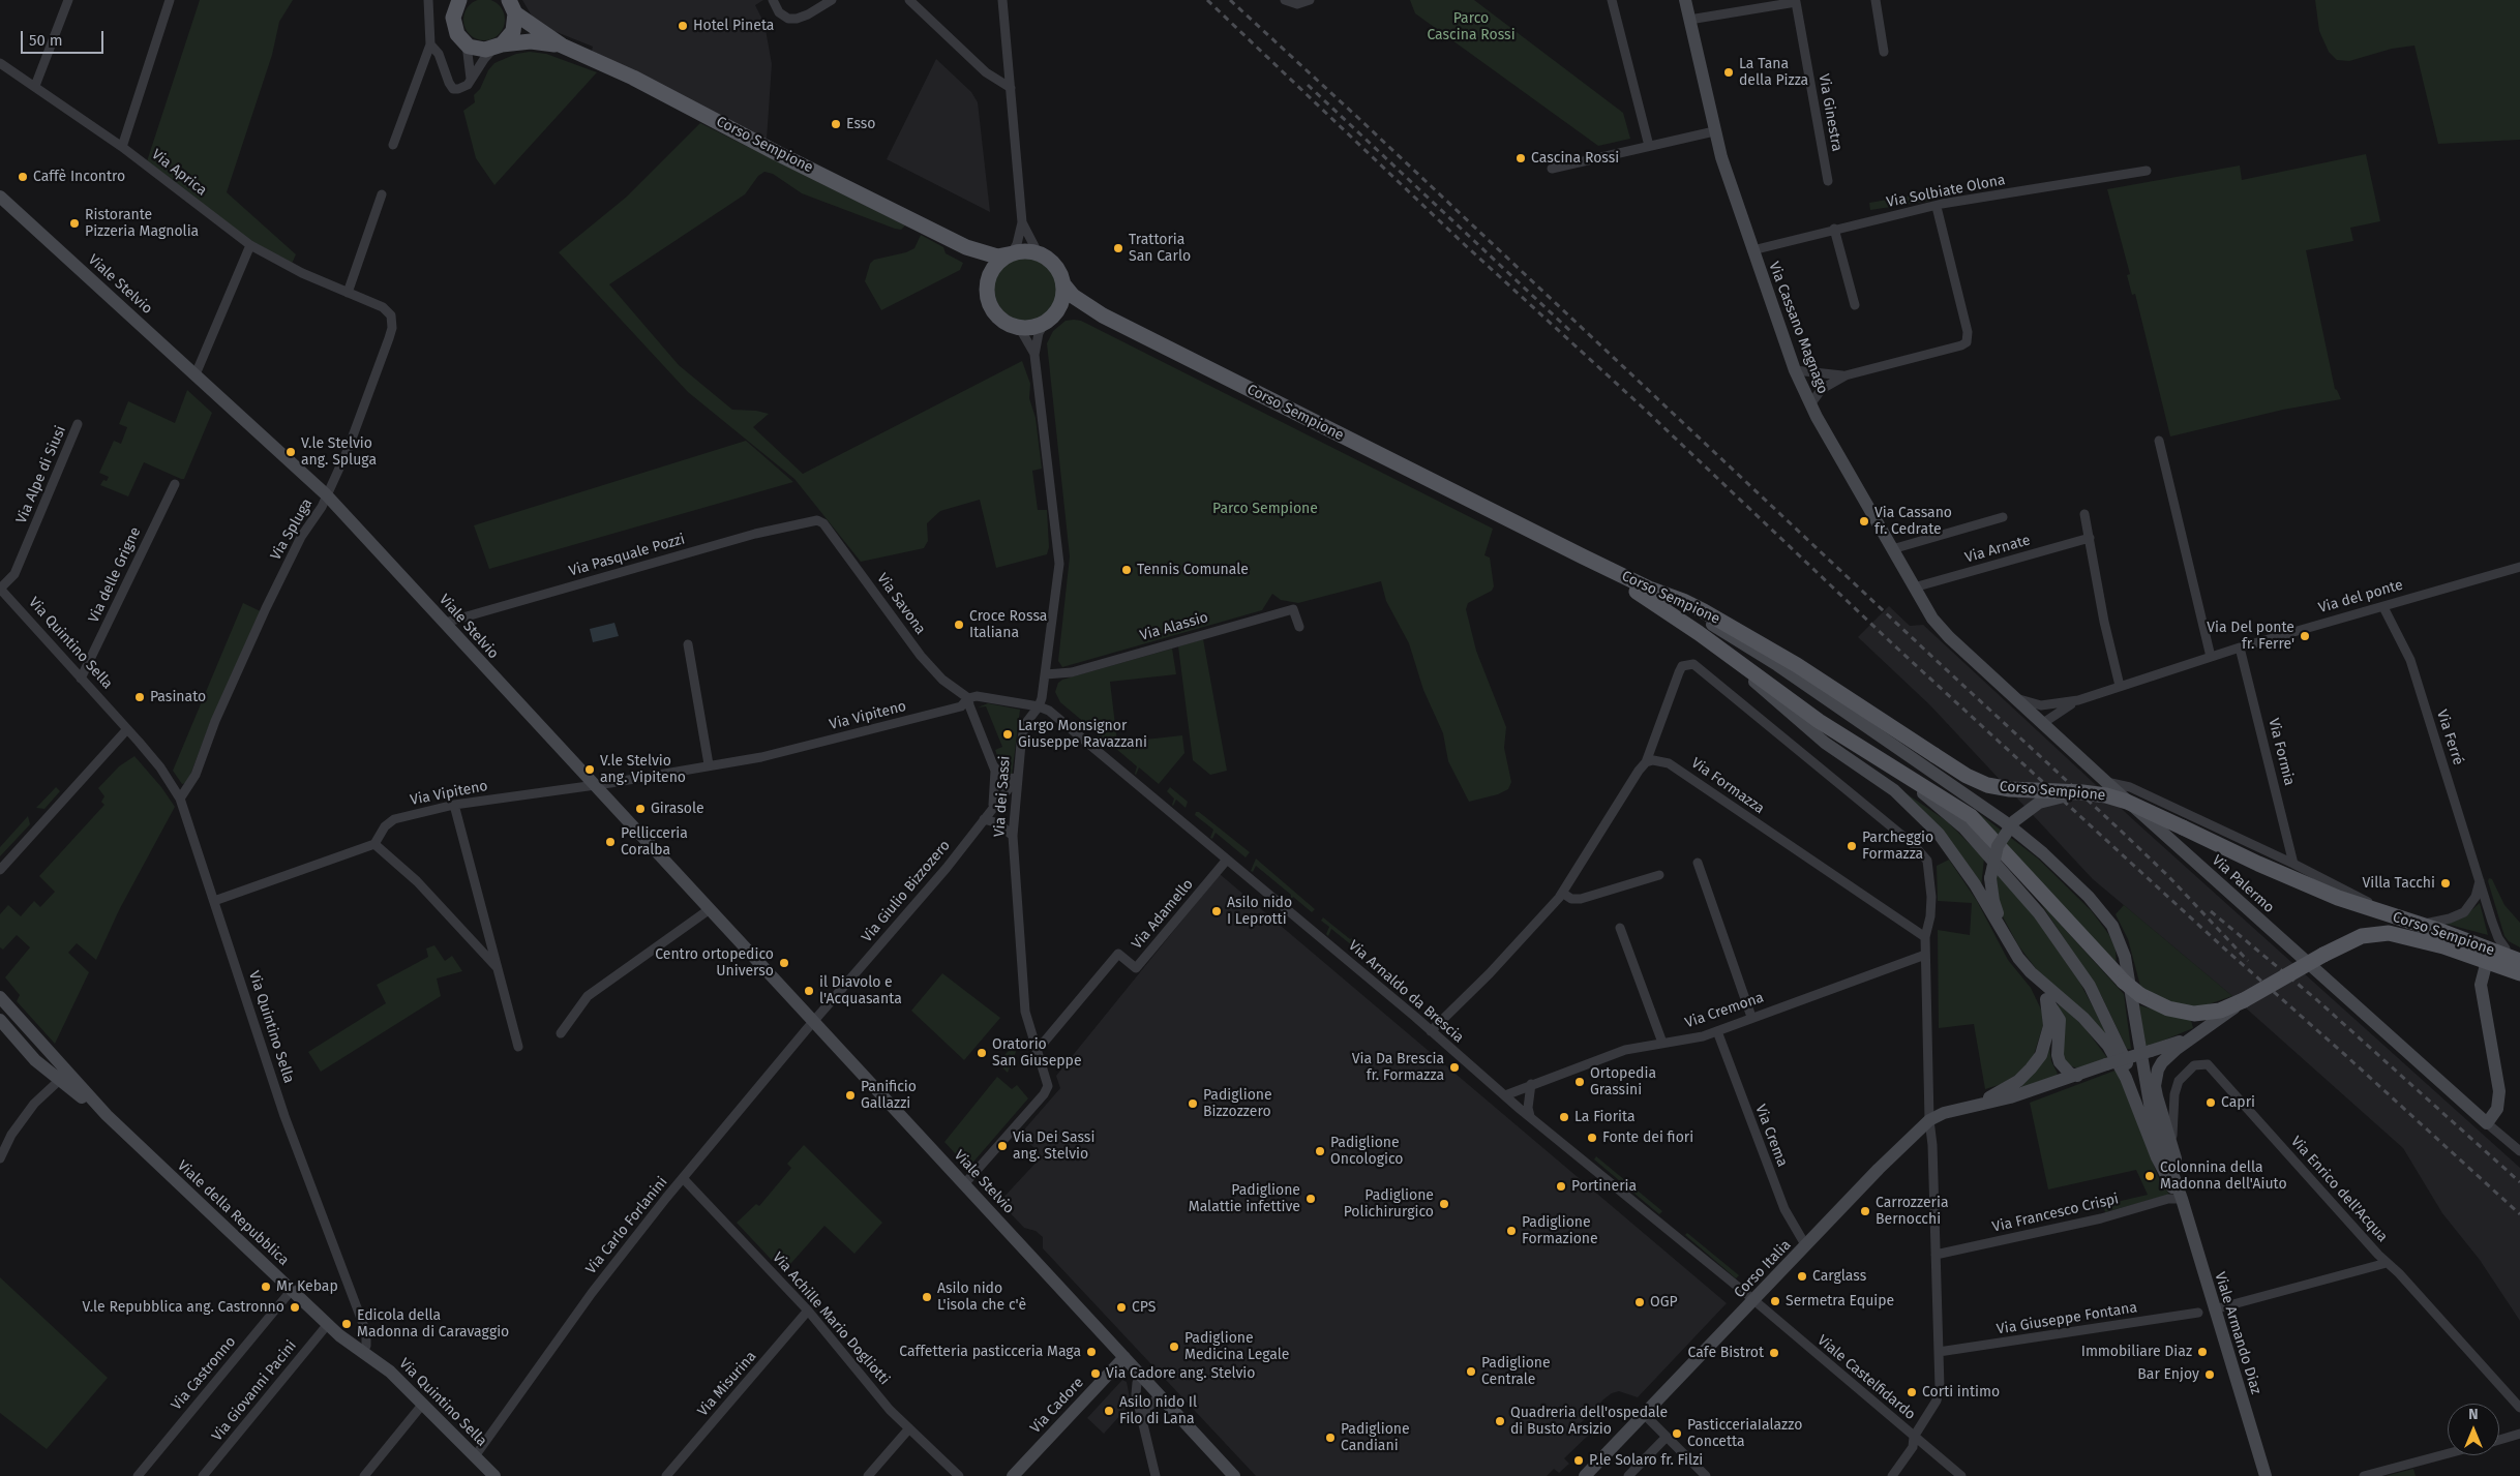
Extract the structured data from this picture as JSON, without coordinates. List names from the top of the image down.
{
  "streets": {
    "main road": ["Corso Sempione"],
    "street": [
      "Via Ginestra",
      "Via Aprica",
      "Via Solbiate Olona",
      "Viale Stelvio",
      "Via Cassano Magnago",
      "Via Alpe di Siusi",
      "Via Spluga",
      "Via Arnate",
      "Via Pasquale Pozzi",
      "Via delle Grigne",
      "Via del ponte",
      "Via Savona",
      "Via Alassio",
      "Via Quintino Sella",
      "Via Vipiteno",
      "Via Ferré",
      "Via Formia",
      "Via Formazza",
      "Via dei Sassi",
      "Via Palermo",
      "Via Giulio Bizzozero",
      "Via Adamello",
      "Via Arnaldo da Brescia",
      "Via Cremona",
      "Via Crema",
      "Via Enrico dell'Acqua",
      "Viale della Repubblica",
      "Via Francesco Crispi",
      "Via Carlo Forlanini",
      "Corso Italia",
      "Via Achille Mario Dogliotti",
      "Via Giuseppe Fontana",
      "Viale Armando Diaz",
      "Via Castronno",
      "Viale Castelfidardo",
      "Via Misurina",
      "Via Giovanni Pacini",
      "Via Cadore"
    ]
  },
  "crossings": [
    ["Via Ginestra", "Via Cassano Magnago"],
    ["Corso Sempione", "Via dei Sassi"],
    ["Via Aprica", "Via Spluga"],
    ["Via Solbiate Olona", "Via Cassano Magnago"],
    ["Viale Stelvio", "Via Spluga"],
    ["Viale Stelvio", "Via Pasquale Pozzi"],
    ["Viale Stelvio", "Via Vipiteno"],
    ["Viale Stelvio", "Via dei Sassi"],
    ["Viale Stelvio", "Via Giulio Bizzozero"],
    ["Viale Stelvio", "Via Carlo Forlanini"],
    ["Viale Stelvio", "Via Cadore"],
    ["Via Cassano Magnago", "Via Arnate"],
    ["Via Cassano Magnago", "Via Palermo"],
    ["Via Alpe di Siusi", "Via Quintino Sella"],
    ["Via Spluga", "Via Quintino Sella"],
    ["Via Pasquale Pozzi", "Via Savona"],
    ["Via delle Grigne", "Via Quintino Sella"],
    ["Via del ponte", "Via Ferré"],
    ["Via del ponte", "Via Formia"],
    ["Via del ponte", "Via Palermo"],
    ["Via Savona", "Via Vipiteno"],
    ["Via Alassio", "Via dei Sassi"],
    ["Via Quintino Sella", "Viale della Repubblica"],
    ["Via Quintino Sella", "Via Carlo Forlanini"],
    ["Via dei Sassi", "Via Giulio Bizzozero"],
    ["Via dei Sassi", "Via Adamello"],
    ["Via dei Sassi", "Via Arnaldo da Brescia"],
    ["Via Giulio Bizzozero", "Via Carlo Forlanini"],
    ["Via Adamello", "Via Arnaldo da Brescia"],
    ["Via Arnaldo da Brescia", "Via Cremona"],
    ["Via Arnaldo da Brescia", "Corso Italia"],
    ["Via Arnaldo da Brescia", "Viale Castelfidardo"],
    ["Via Cremona", "Via Crema"],
    ["Via Crema", "Corso Italia"],
    ["Viale della Repubblica", "Via Castronno"],
    ["Viale della Repubblica", "Via Giovanni Pacini"],
    ["Via Francesco Crispi", "Viale Armando Diaz"],
    ["Via Carlo Forlanini", "Via Achille Mario Dogliotti"],
    ["Corso Italia", "Viale Castelfidardo"],
    ["Via Achille Mario Dogliotti", "Via Misurina"]
  ],
  "parks": ["Parco Cascina Rossi", "Parco Sempione"],
  "places": [
    "Hotel Pineta",
    "La Tana della Pizza",
    "Esso",
    "Cascina Rossi",
    "Caffè Incontro",
    "Ristorante Pizzeria Magnolia",
    "Trattoria San Carlo",
    "V.le Stelvio ang. Spluga",
    "Via Cassano fr. Cedrate",
    "Tennis Comunale",
    "Croce Rossa Italiana",
    "Via Del ponte fr. Ferre'",
    "Pasinato",
    "Largo Monsignor Giuseppe Ravazzani",
    "V.le Stelvio ang. Vipiteno",
    "Girasole",
    "Pellicceria Coralba",
    "Parcheggio Formazza",
    "Villa Tacchi",
    "Asilo nido I Leprotti",
    "Centro ortopedico Universo",
    "il Diavolo e l'Acquasanta",
    "Oratorio San Giuseppe",
    "Via Da Brescia fr. Formazza",
    "Ortopedia Grassini",
    "Panificio Gallazzi",
    "Capri",
    "Padiglione Bizzozzero",
    "La Fiorita",
    "Fonte dei fiori",
    "Via Dei Sassi ang. Stelvio",
    "Padiglione Oncologico",
    "Colonnina della Madonna dell'Aiuto",
    "Portineria",
    "Padiglione Malattie infettive",
    "Padiglione Polichirurgico",
    "Carrozzeria Bernocchi",
    "Padiglione Formazione",
    "Carglass",
    "Mr Kebap",
    "Asilo nido L'isola che c'è",
    "Sermetra Equipe",
    "OGP",
    "V.le Repubblica ang. Castronno",
    "CPS",
    "Edicola della Madonna di Caravaggio",
    "Padiglione Medicina Legale",
    "Caffetteria pasticceria Maga",
    "Immobiliare Diaz",
    "Cafe Bistrot",
    "Padiglione Centrale",
    "Via Cadore ang. Stelvio",
    "Bar Enjoy",
    "Corti intimo",
    "Asilo nido Il Filo di Lana",
    "Quadreria dell'ospedale di Busto Arsizio",
    "PasticceriaIalazzo Concetta",
    "Padiglione Candiani",
    "P.le Solaro fr. Filzi"
  ],
  "scale_bar": "50 m",
  "north": "top"
}
